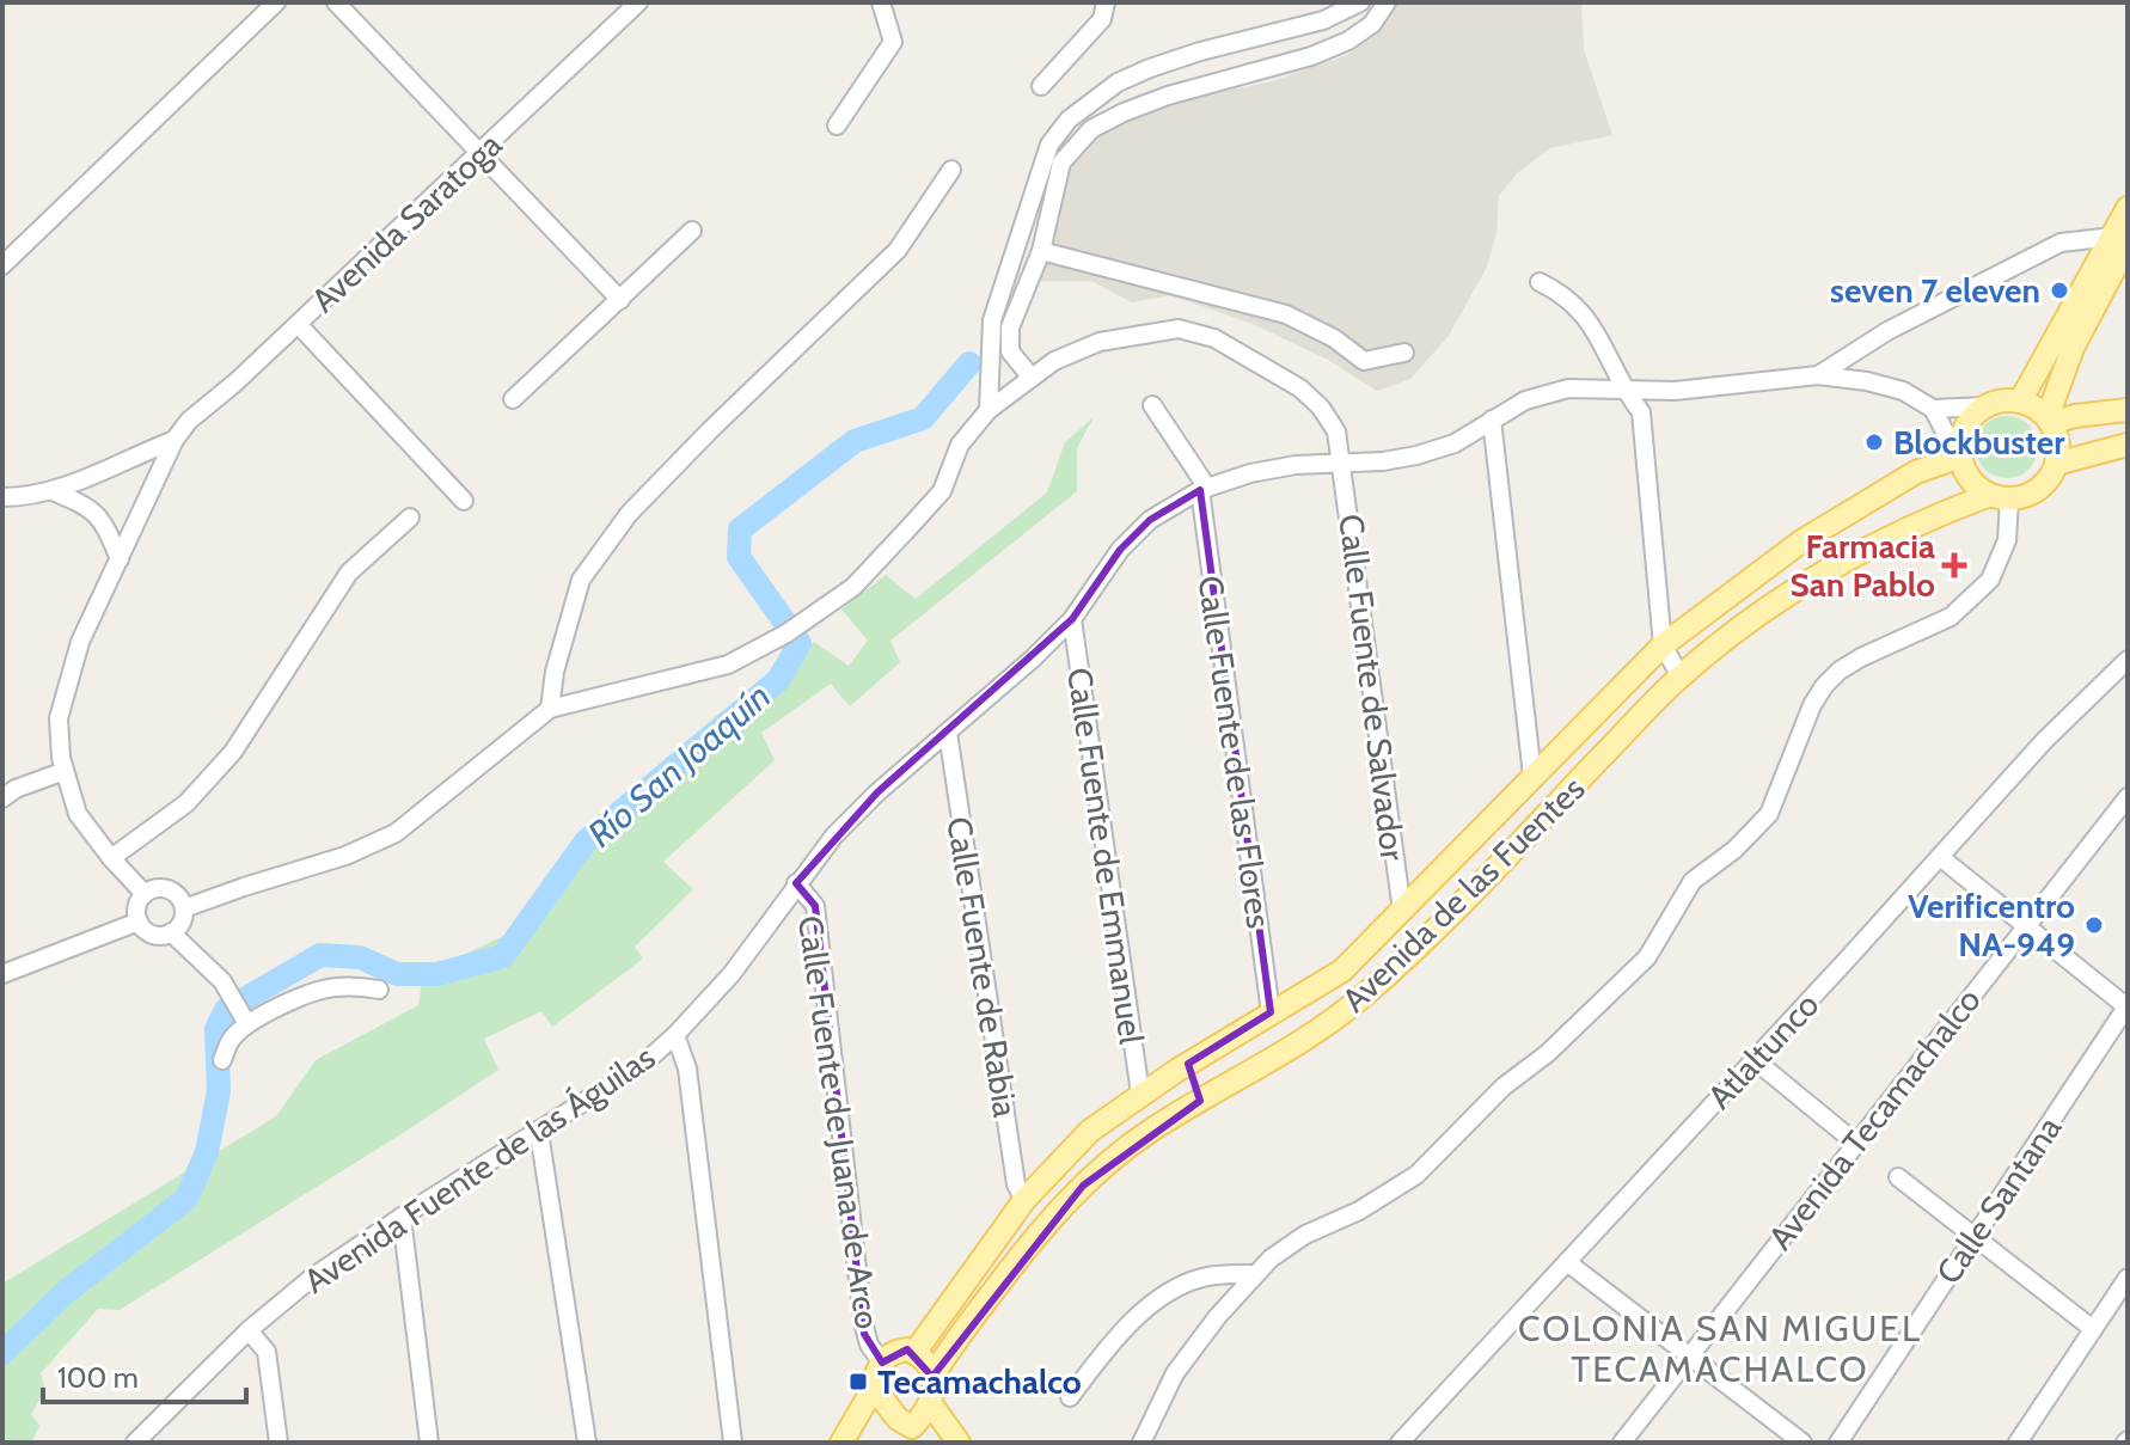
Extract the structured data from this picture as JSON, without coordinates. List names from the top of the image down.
{
  "streets": {
    "main road": ["Avenida de las Fuentes"],
    "street": [
      "Avenida Saratoga",
      "Calle Fuente de Salvador",
      "Calle Fuente de las Flores",
      "Calle Fuente de Emmanuel",
      "Calle Fuente de Rabia",
      "Atlaltunco",
      "Avenida Tecamachalco",
      "Calle Fuente de Juana de Arco",
      "Avenida Fuente de las Águilas",
      "Calle Santana"
    ]
  },
  "crossings": [
    ["Calle Fuente de Salvador", "Avenida de las Fuentes"],
    ["Calle Fuente de Salvador", "Avenida Fuente de las Águilas"],
    ["Calle Fuente de las Flores", "Avenida de las Fuentes"],
    ["Calle Fuente de las Flores", "Avenida Fuente de las Águilas"],
    ["Calle Fuente de Emmanuel", "Avenida de las Fuentes"],
    ["Calle Fuente de Emmanuel", "Avenida Fuente de las Águilas"],
    ["Avenida de las Fuentes", "Calle Fuente de Rabia"],
    ["Avenida de las Fuentes", "Calle Fuente de Juana de Arco"],
    ["Avenida de las Fuentes", "Avenida Fuente de las Águilas"],
    ["Calle Fuente de Rabia", "Avenida Fuente de las Águilas"],
    ["Calle Fuente de Juana de Arco", "Avenida Fuente de las Águilas"]
  ],
  "districts": ["COLONIA SAN MIGUEL TECAMACHALCO"],
  "water": ["Río San Joaquín"],
  "places": {
    "other": ["seven 7 eleven", "Blockbuster", "Verificentro NA-949"],
    "health": ["Farmacia San Pablo"],
    "transit": ["Tecamachalco"]
  },
  "scale_bar": "100 m"
}
